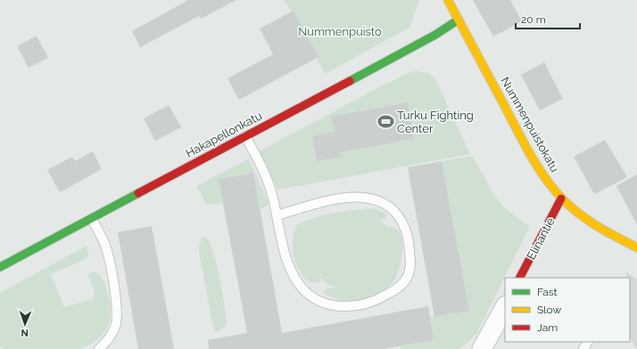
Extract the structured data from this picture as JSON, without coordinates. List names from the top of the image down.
{
  "streets": {
    "street": ["Nummenpuistokatu", "Hakapellonkatu", "Elinantie"]
  },
  "crossings": [
    ["Nummenpuistokatu", "Hakapellonkatu"],
    ["Nummenpuistokatu", "Elinantie"]
  ],
  "parks": ["Nummenpuisto"],
  "places": {
    "sports": ["Turku Fighting Center"]
  },
  "legend": ["Fast", "Slow", "Jam"],
  "scale_bar": "20 m",
  "north": "bottom"
}
